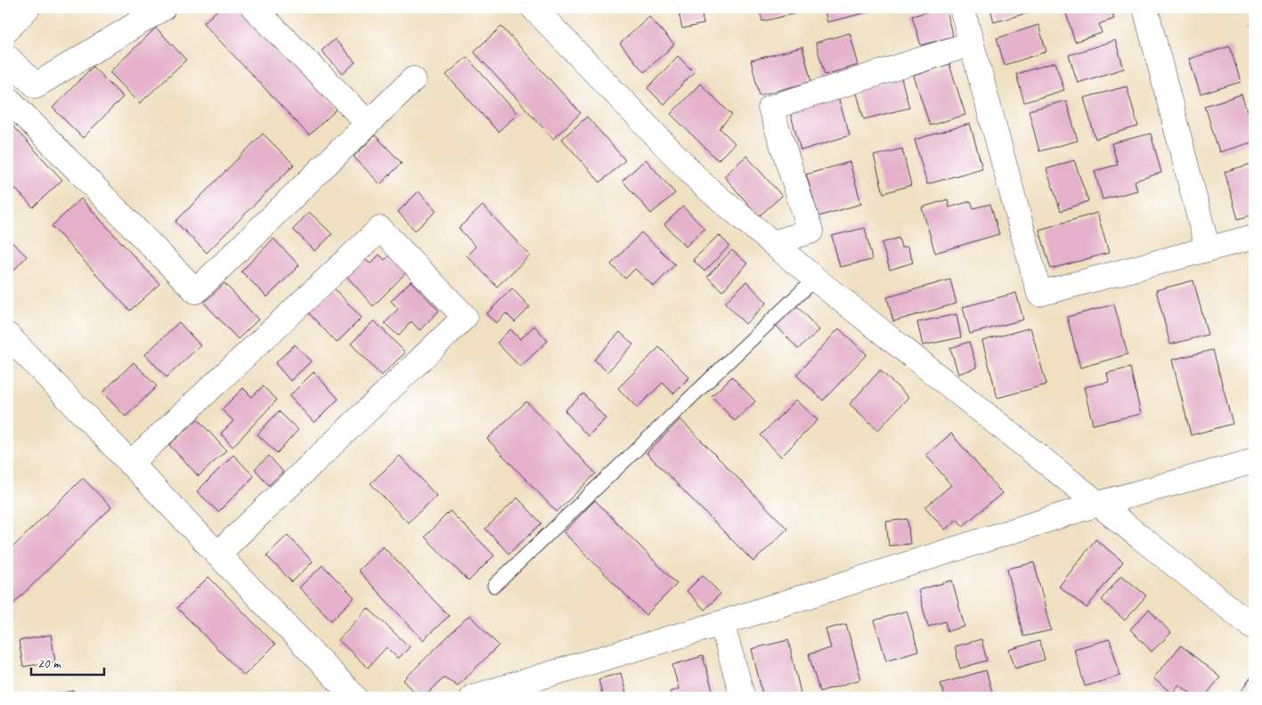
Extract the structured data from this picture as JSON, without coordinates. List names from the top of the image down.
{
  "scale_bar": "20 m"
}
